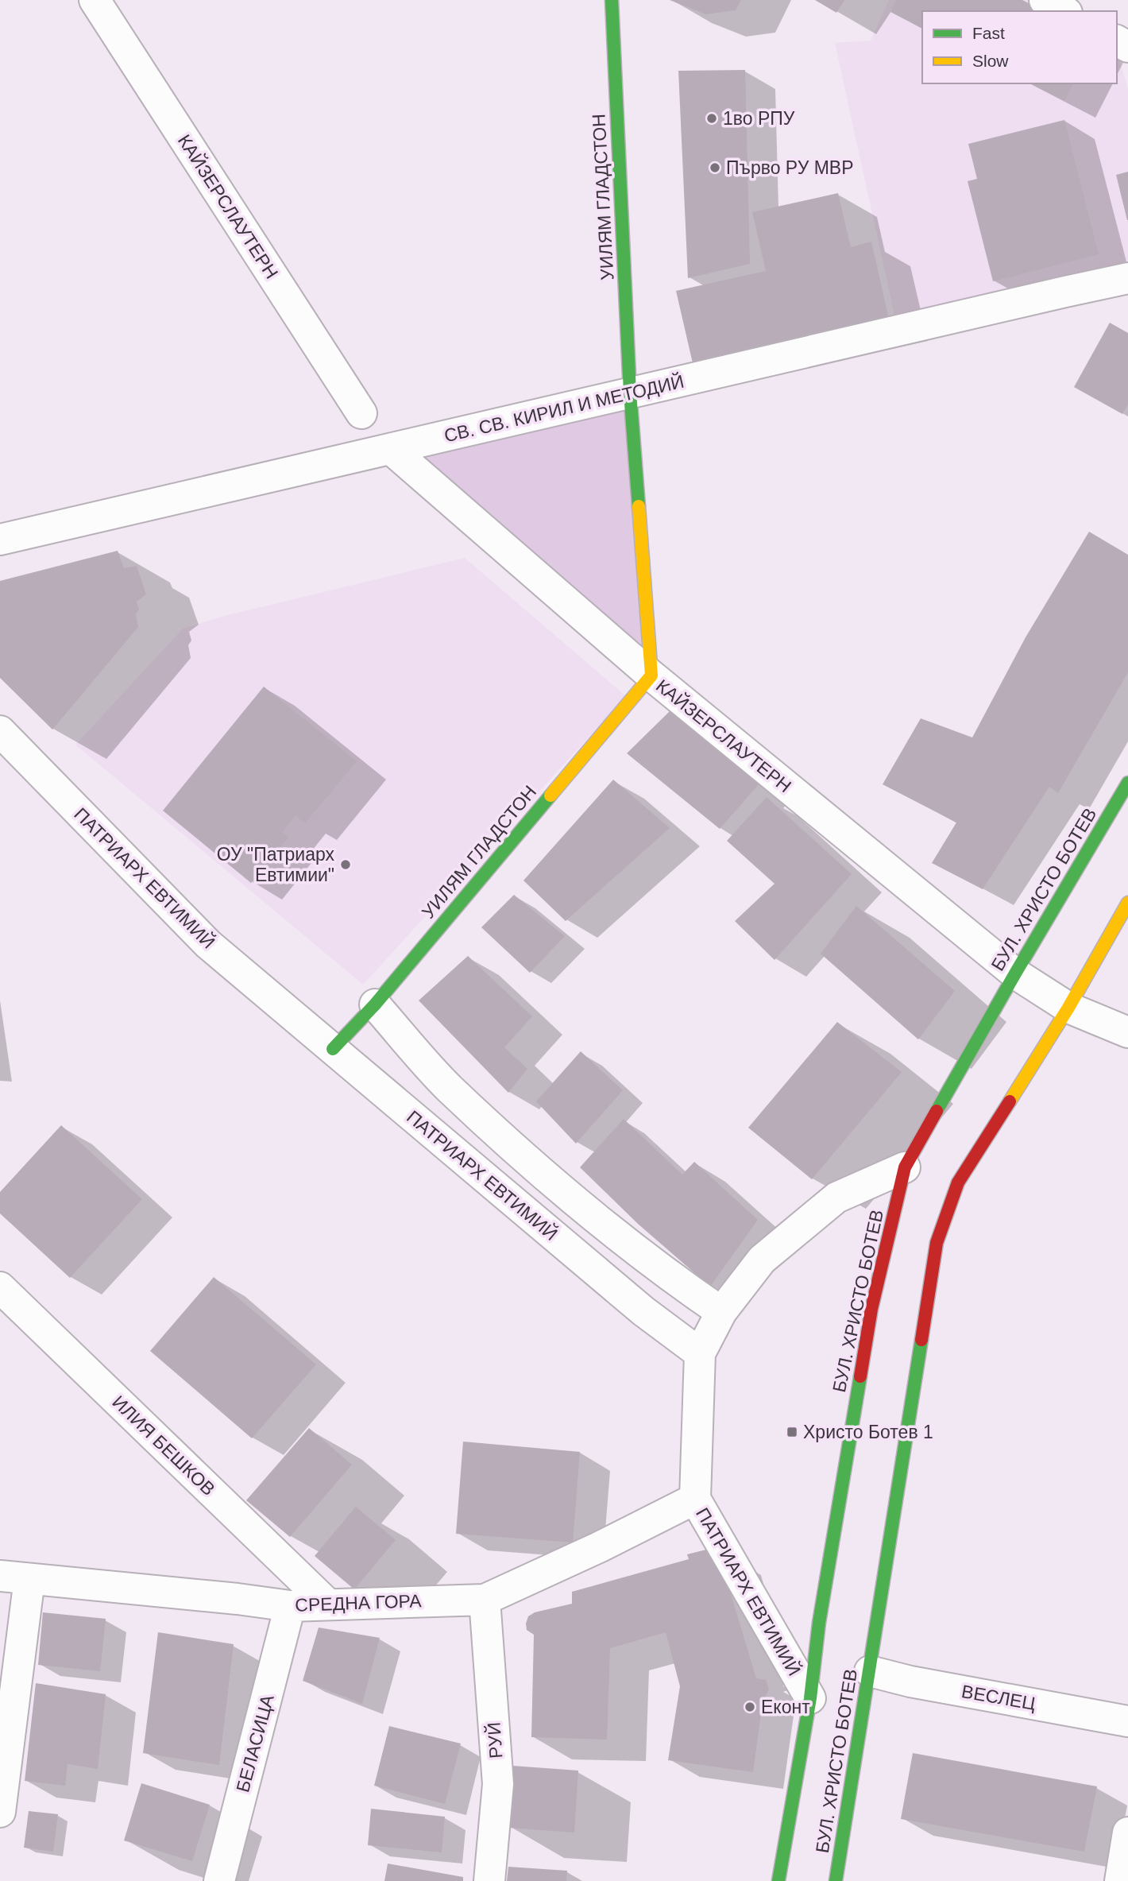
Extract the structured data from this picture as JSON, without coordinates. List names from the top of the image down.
{
  "streets": {
    "main road": ["УИЛЯМ ГЛАДСТОН", "БУЛ. ХРИСТО БОТЕВ"],
    "street": [
      "КАЙЗЕРСЛАУТЕРН",
      "СВ. СВ. КИРИЛ И МЕТОДИЙ",
      "ПАТРИАРХ ЕВТИМИЙ",
      "ИЛИЯ БЕШКОВ",
      "СРЕДНА ГОРА",
      "ВЕСЛЕЦ",
      "РУЙ",
      "БЕЛАСИЦА"
    ]
  },
  "crossings": [
    ["УИЛЯМ ГЛАДСТОН", "КАЙЗЕРСЛАУТЕРН"],
    ["УИЛЯМ ГЛАДСТОН", "СВ. СВ. КИРИЛ И МЕТОДИЙ"],
    ["УИЛЯМ ГЛАДСТОН", "ПАТРИАРХ ЕВТИМИЙ"],
    ["КАЙЗЕРСЛАУТЕРН", "СВ. СВ. КИРИЛ И МЕТОДИЙ"],
    ["КАЙЗЕРСЛАУТЕРН", "БУЛ. ХРИСТО БОТЕВ"],
    ["ПАТРИАРХ ЕВТИМИЙ", "БУЛ. ХРИСТО БОТЕВ"],
    ["ПАТРИАРХ ЕВТИМИЙ", "СРЕДНА ГОРА"],
    ["БУЛ. ХРИСТО БОТЕВ", "ВЕСЛЕЦ"],
    ["ИЛИЯ БЕШКОВ", "СРЕДНА ГОРА"],
    ["СРЕДНА ГОРА", "РУЙ"],
    ["СРЕДНА ГОРА", "БЕЛАСИЦА"]
  ],
  "places": {
    "other": [
      "1во РПУ",
      "Първо РУ МВР",
      "ОУ \"Патриарх Евтимии\"",
      "Еконт"
    ],
    "transit": ["Христо Ботев 1"]
  },
  "legend": ["Fast", "Slow"]
}
